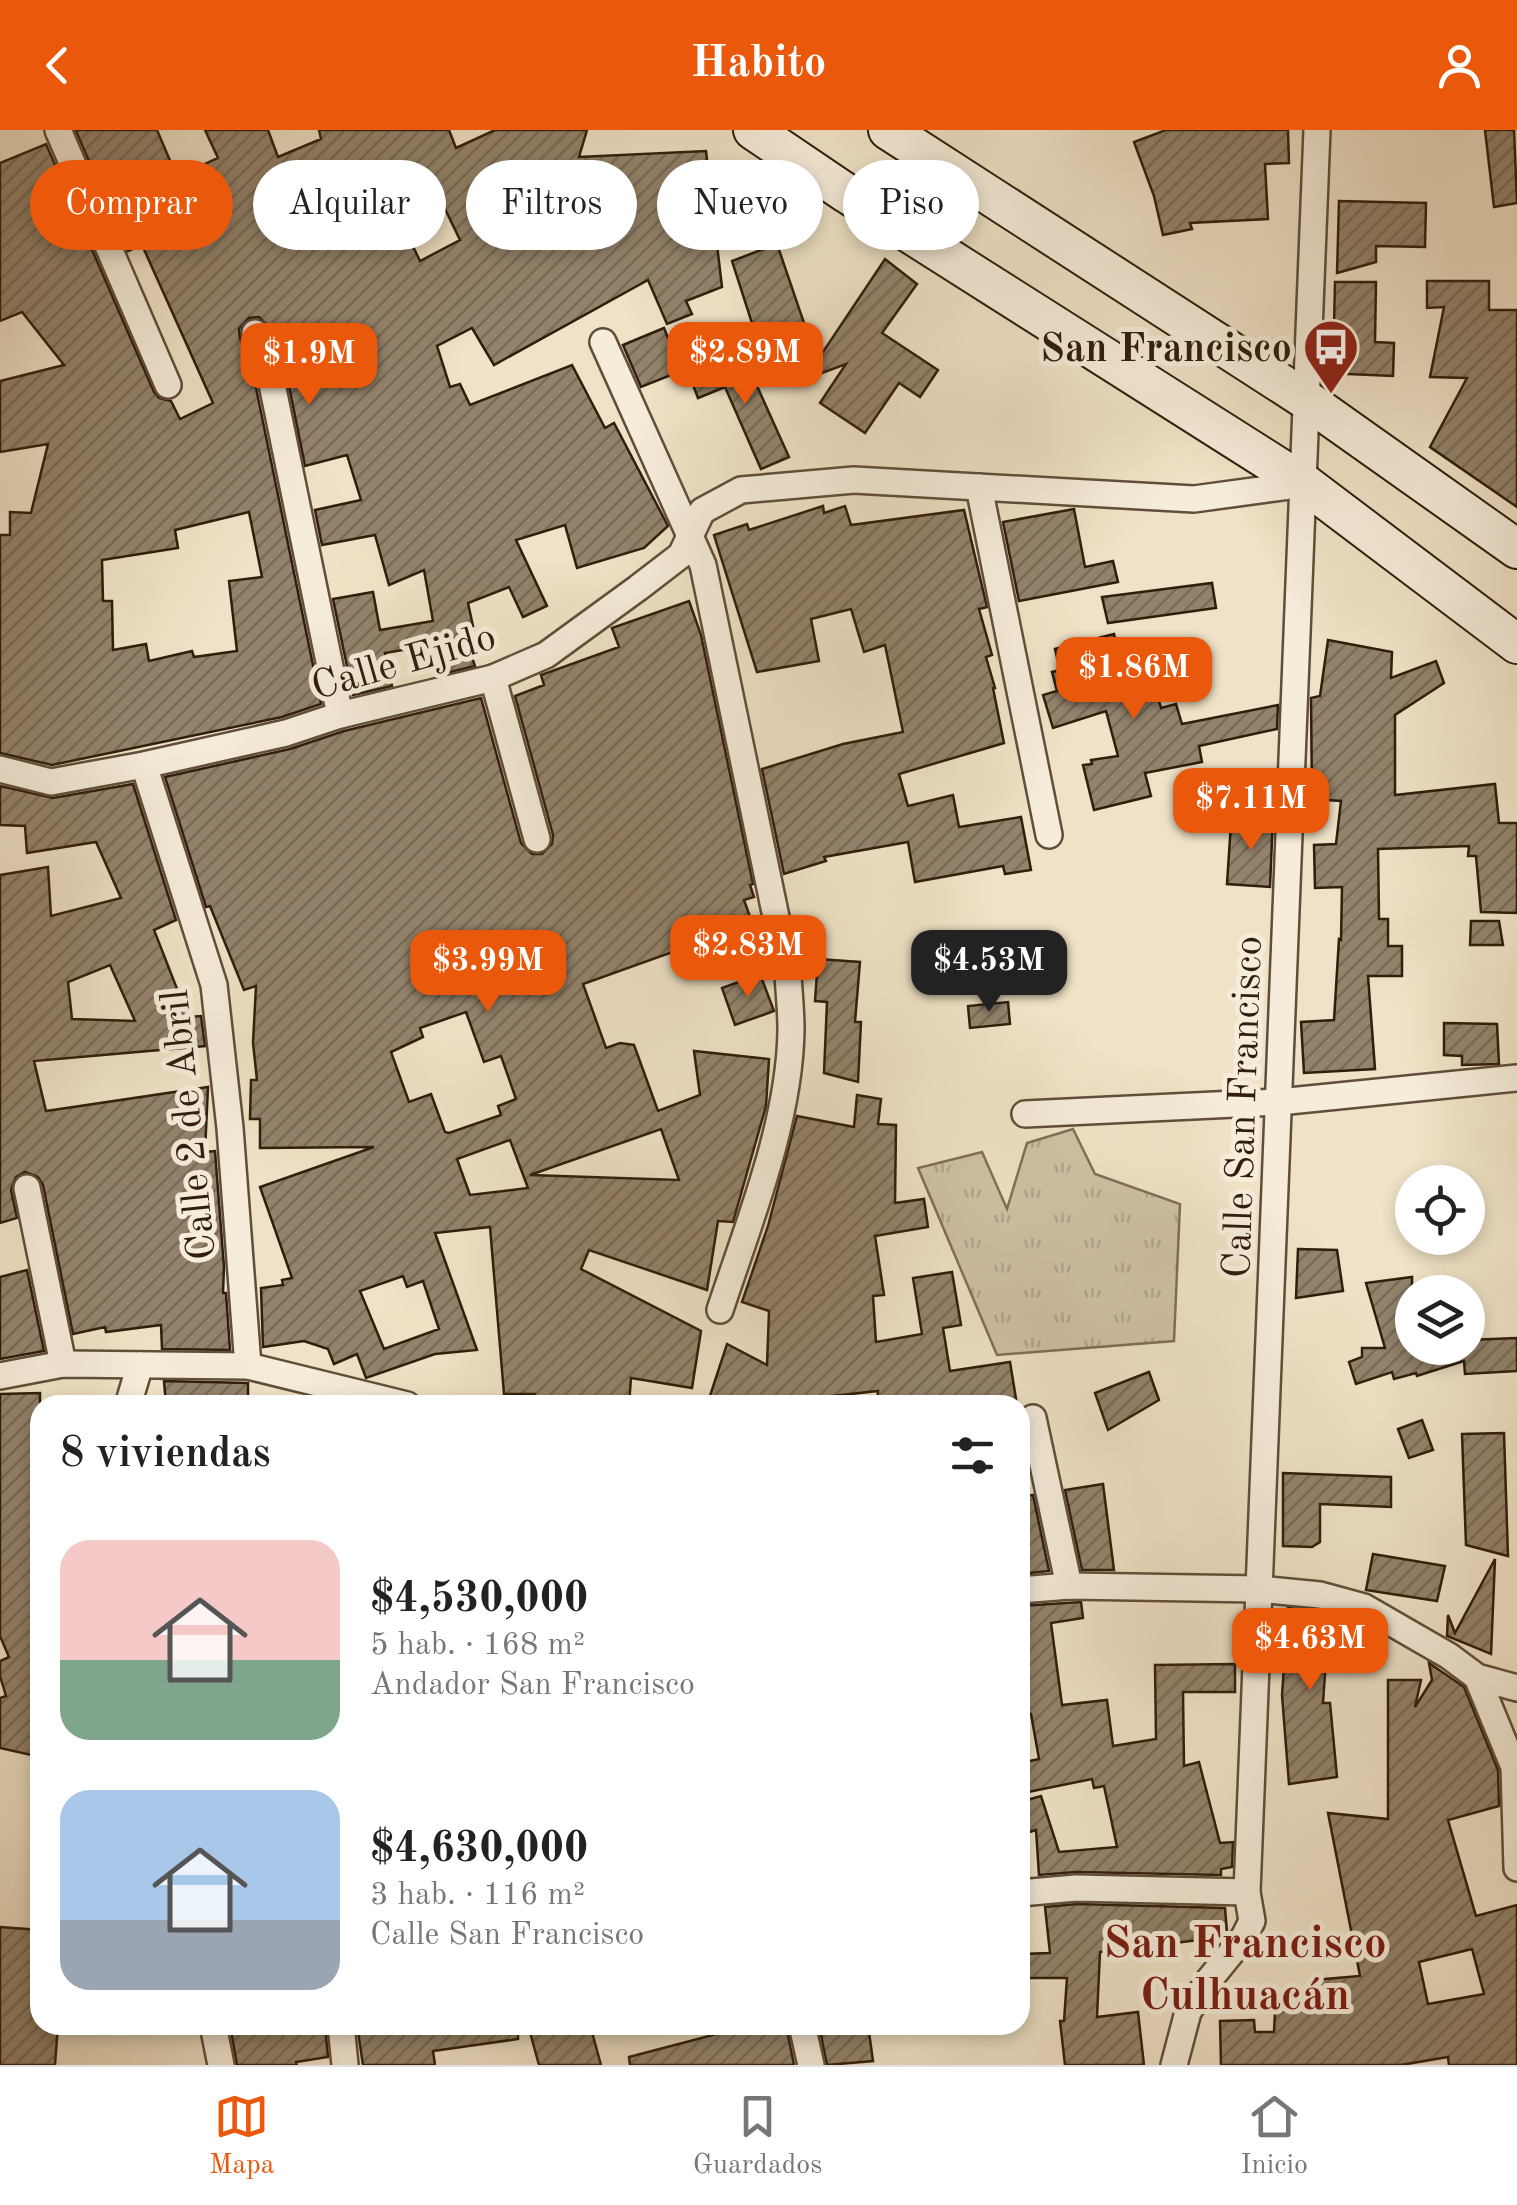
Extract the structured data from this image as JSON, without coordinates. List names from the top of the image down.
{
  "streets": {
    "street": ["Calle Ejido", "Calle San Francisco", "Calle 2 de Abril"]
  },
  "crossings": [
    ["Calle Ejido", "Calle San Francisco"],
    ["Calle Ejido", "Calle 2 de Abril"]
  ],
  "districts": ["San Francisco Culhuacán"],
  "places": {
    "bus stop": ["San Francisco"]
  },
  "page": {
    "header": "Habito",
    "chip": [
      "Comprar",
      "Alquilar",
      "Filtros",
      "Nuevo",
      "Piso"
    ],
    "price": [
      "$2.89M",
      "$1.9M",
      "$1.86M",
      "$7.11M",
      "$2.83M",
      "$3.99M",
      "$4.53M",
      "$4.63M"
    ],
    "heading": "8 viviendas",
    "list": [
      {
        "name": "$4,530,000",
        "note": "5 hab. · 168 m² · Andador San Francisco"
      },
      {
        "name": "$4,630,000",
        "note": "3 hab. · 116 m² · Calle San Francisco"
      }
    ],
    "tabs": ["Mapa", "Guardados", "Inicio"]
  }
}
